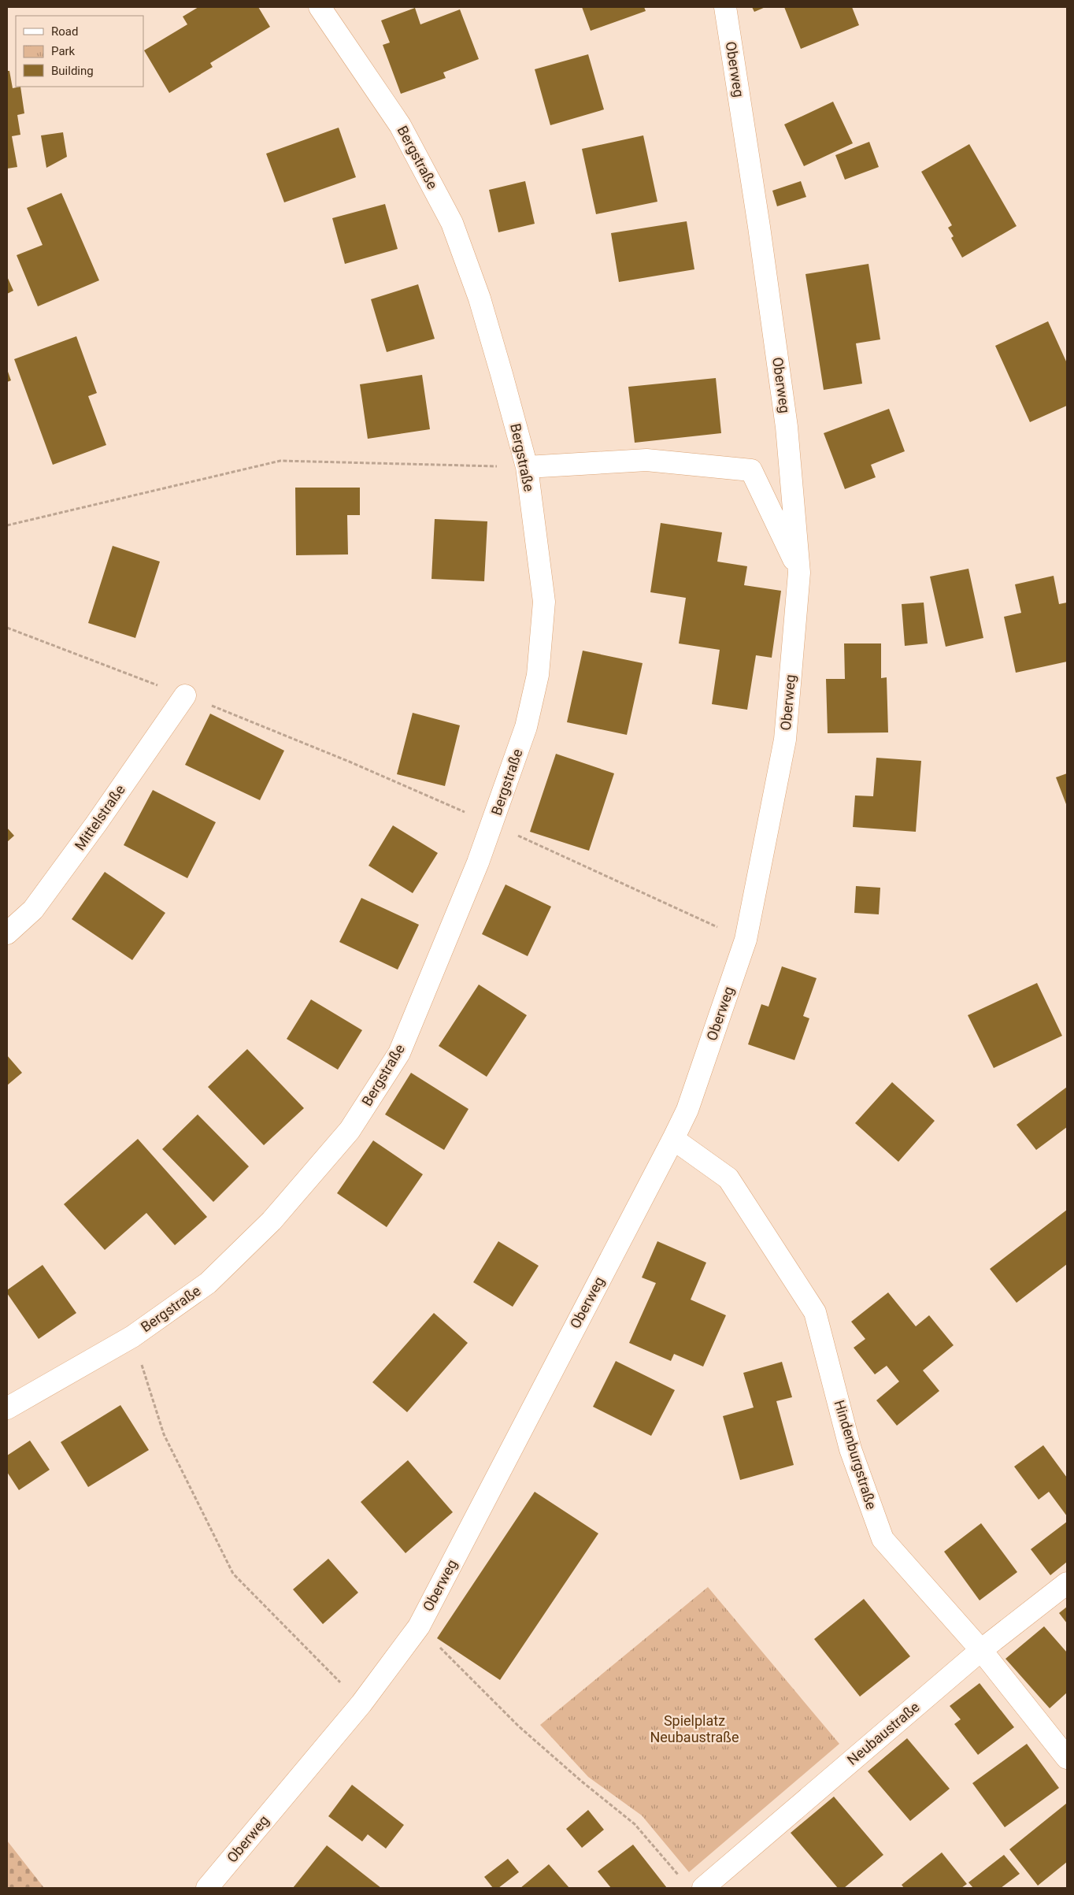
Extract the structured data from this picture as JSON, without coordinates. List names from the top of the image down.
{
  "streets": {
    "street": [
      "Oberweg",
      "Bergstraße",
      "Mittelstraße",
      "Hindenburgstraße",
      "Neubaustraße"
    ]
  },
  "crossings": [
    ["Oberweg", "Hindenburgstraße"],
    ["Hindenburgstraße", "Neubaustraße"]
  ],
  "parks": ["Spielplatz Neubaustraße"],
  "legend": ["Road", "Park", "Building"]
}
